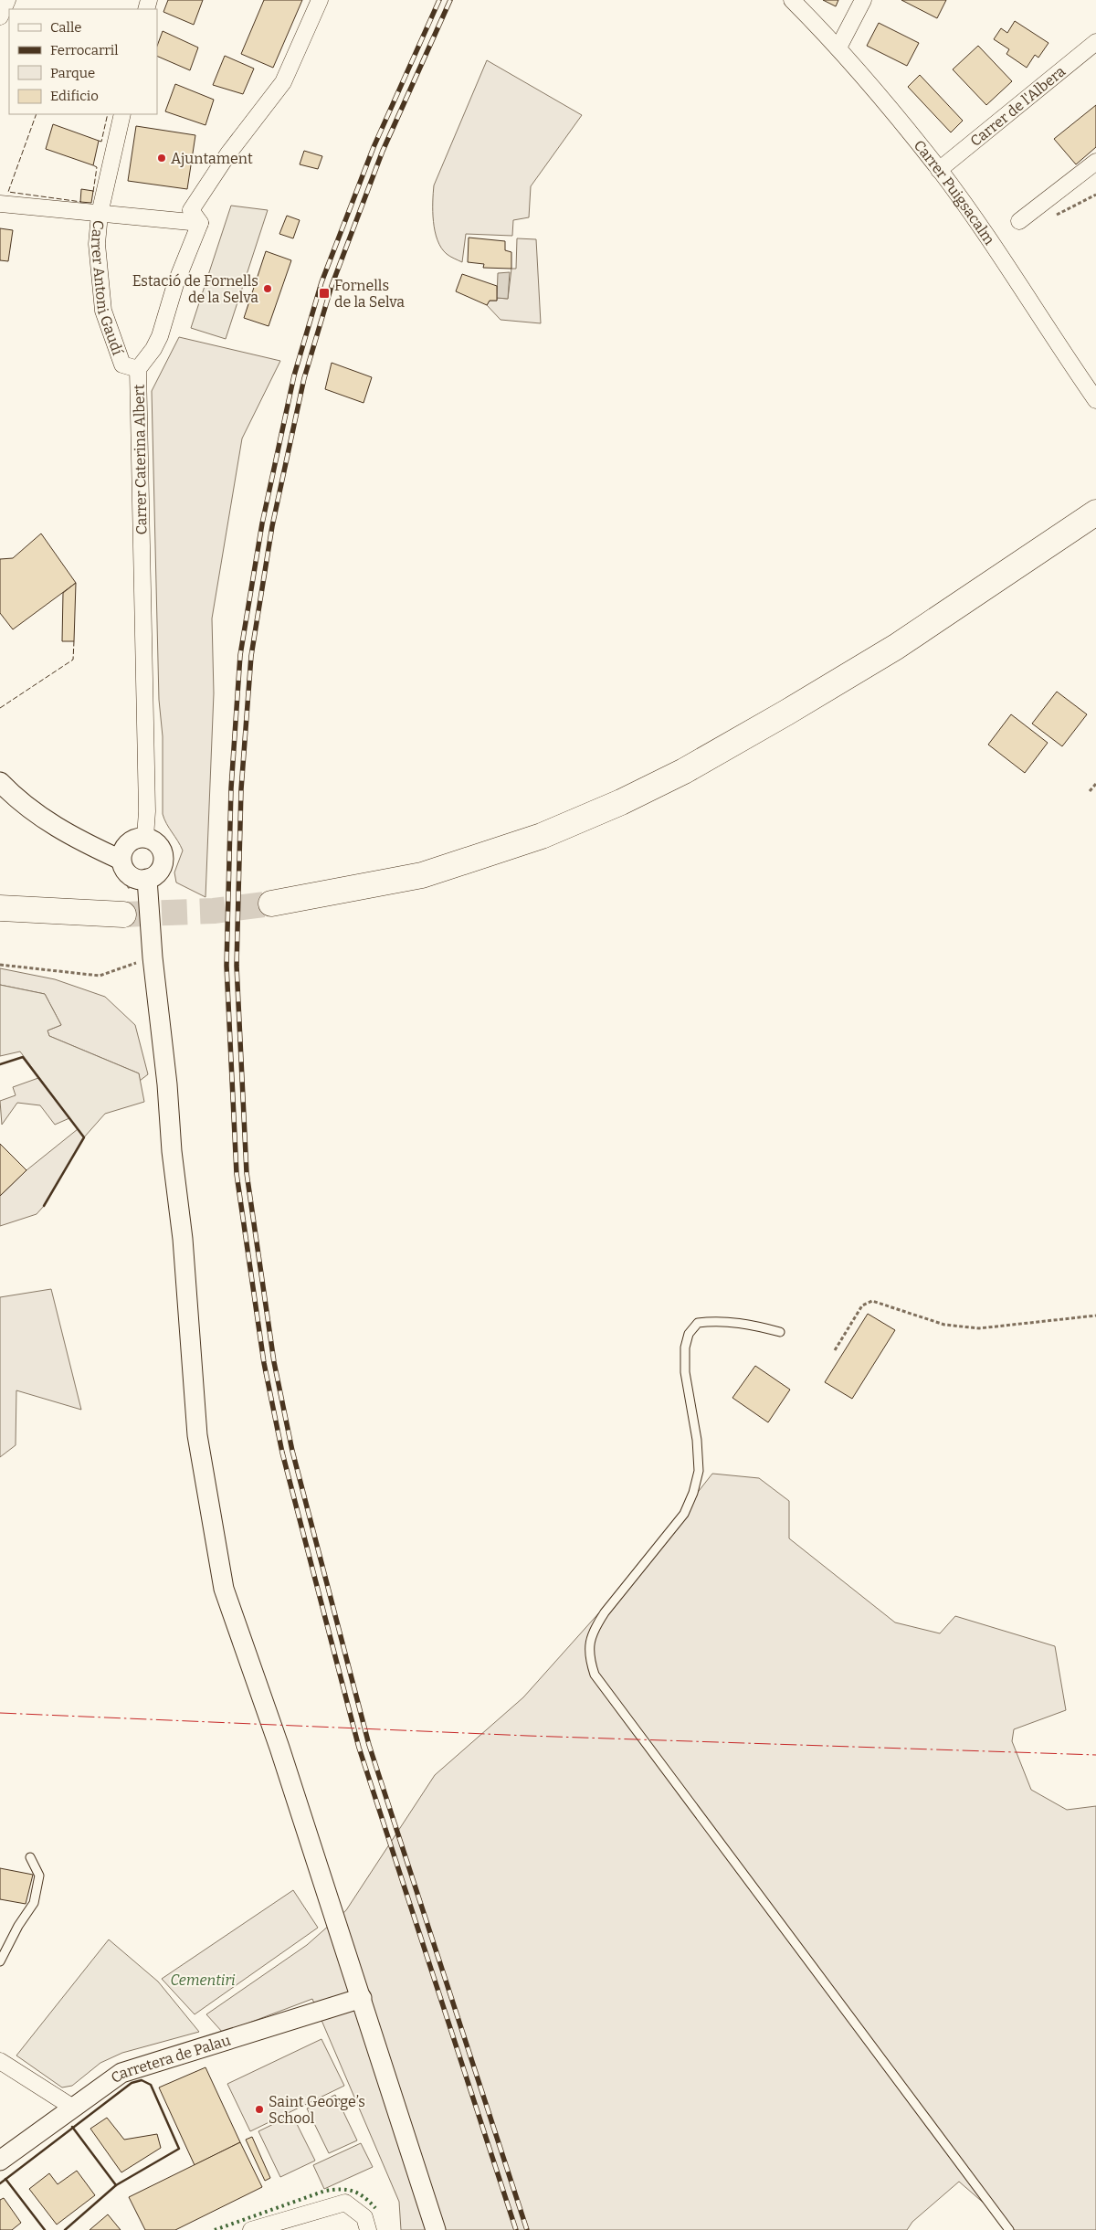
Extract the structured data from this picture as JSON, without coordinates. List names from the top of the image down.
{
  "streets": {
    "street": [
      "Carrer de l'Albera",
      "Carrer Puigsacalm",
      "Carrer Antoni Gaudí",
      "Carrer Caterina Albert",
      "Carretera de Palau"
    ]
  },
  "crossings": [
    ["Carrer de l'Albera", "Carrer Puigsacalm"],
    ["Carrer Antoni Gaudí", "Carrer Caterina Albert"]
  ],
  "parks": ["Cementiri"],
  "places": {
    "other": ["Ajuntament", "Estació de Fornells de la Selva", "Saint George’s School"],
    "transit": ["Fornells de la Selva"]
  },
  "legend": [
    "Calle",
    "Ferrocarril",
    "Parque",
    "Edificio"
  ]
}
